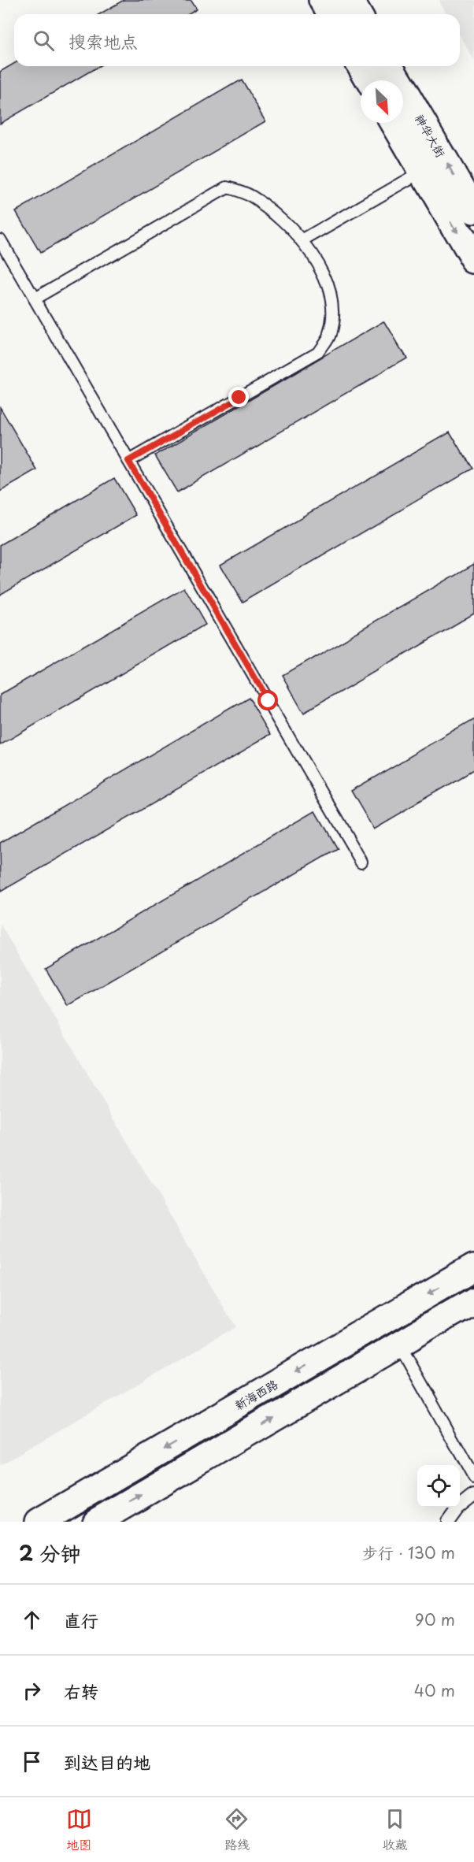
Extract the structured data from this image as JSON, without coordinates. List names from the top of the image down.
{
  "streets": {
    "main road": ["神华大街", "新海西路"]
  },
  "north": "bottom right",
  "page": {
    "search": "搜索地点",
    "heading": ["2 分钟", "步行 · 130 m"],
    "list": [
      ["直行", "90 m"],
      ["右转", "40 m"],
      "到达目的地"
    ],
    "nav": ["地图", "路线", "收藏"]
  }
}
